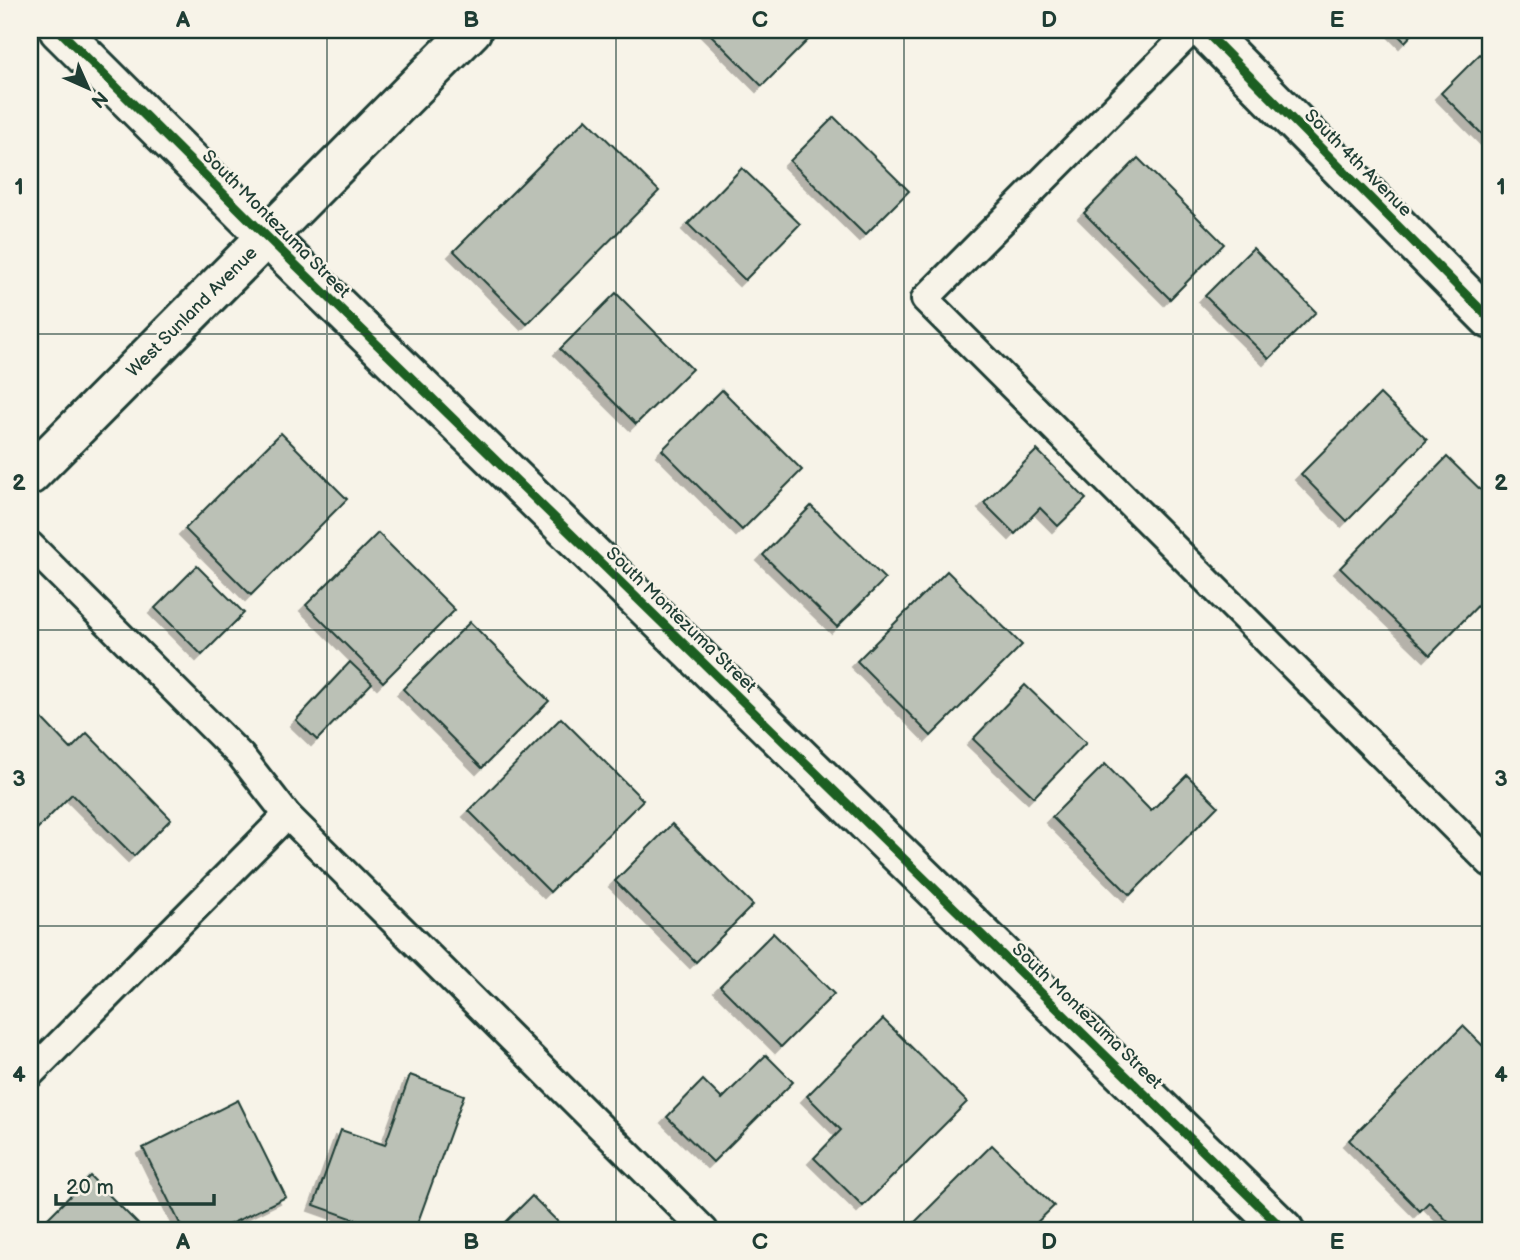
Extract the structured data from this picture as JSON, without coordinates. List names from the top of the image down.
{
  "streets": {
    "street": ["South 4th Avenue", "South Montezuma Street", "West Sunland Avenue"]
  },
  "crossings": [
    ["South Montezuma Street", "West Sunland Avenue"]
  ],
  "scale_bar": "20 m",
  "north": "bottom right",
  "grid": {
    "columns": [
      "A",
      "B",
      "C",
      "D",
      "E"
    ],
    "rows": [
      "1",
      "2",
      "3",
      "4"
    ]
  }
}
